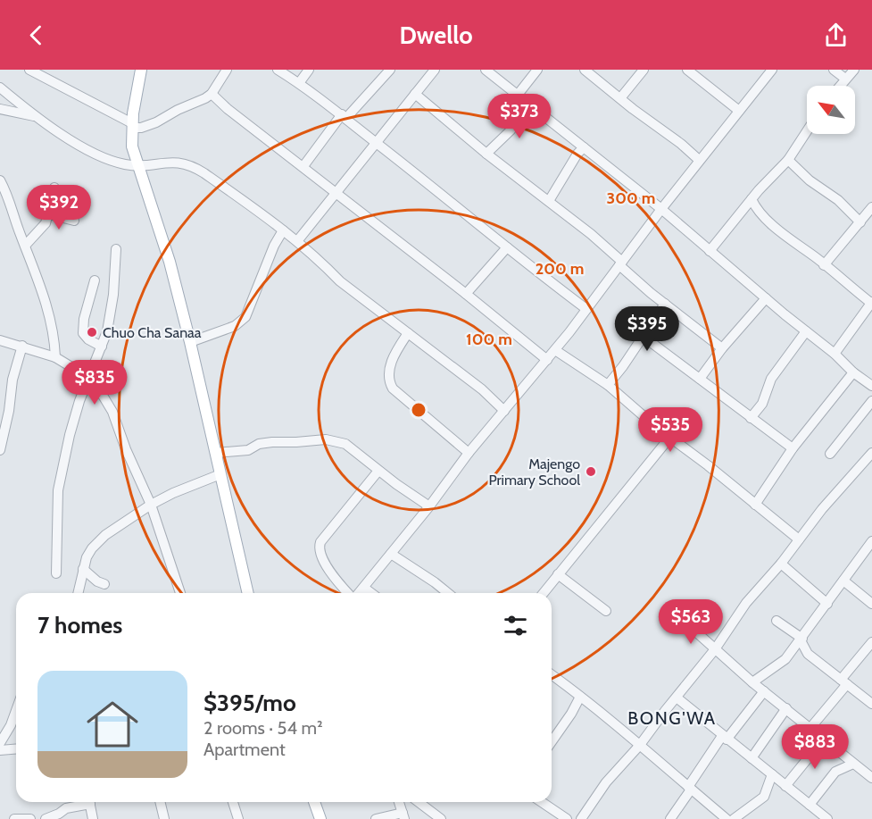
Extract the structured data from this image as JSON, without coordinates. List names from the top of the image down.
{
  "districts": ["BONG'WA"],
  "places": ["Chuo Cha Sanaa", "Majengo Primary School"],
  "north": "top left",
  "page": {
    "header": "Dwello",
    "price": [
      "$373",
      "$392",
      "$395",
      "$835",
      "$535",
      "$563",
      "$883"
    ],
    "heading": "7 homes",
    "list": [
      {
        "name": "$395/mo",
        "note": "2 rooms · 54 m² · Apartment"
      }
    ]
  },
  "rings": ["300 m", "200 m", "100 m"]
}
